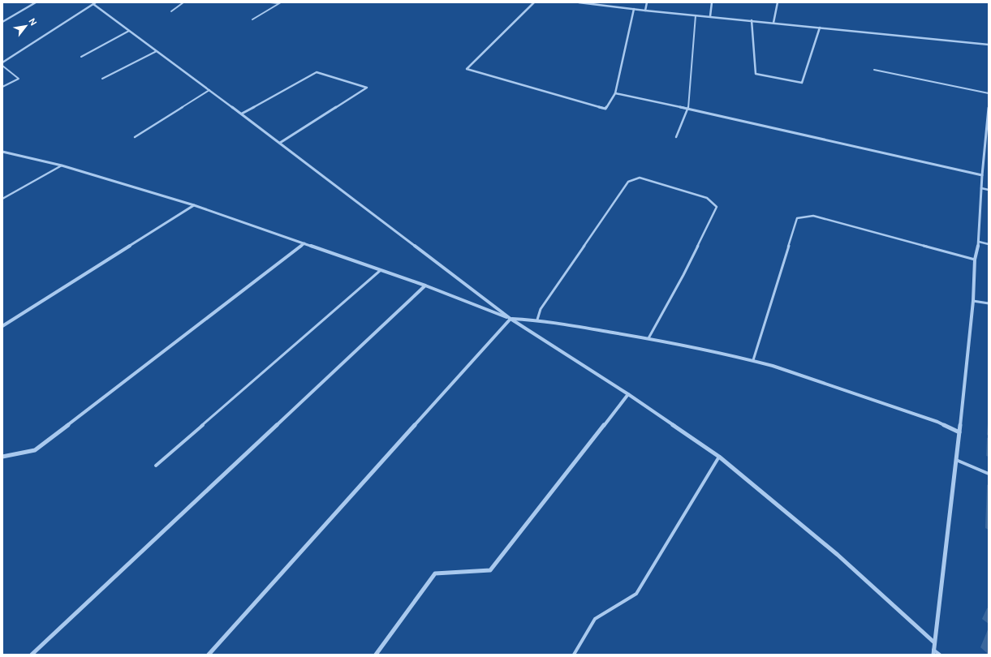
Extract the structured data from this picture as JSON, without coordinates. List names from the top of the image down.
{
  "north": "top right"
}
